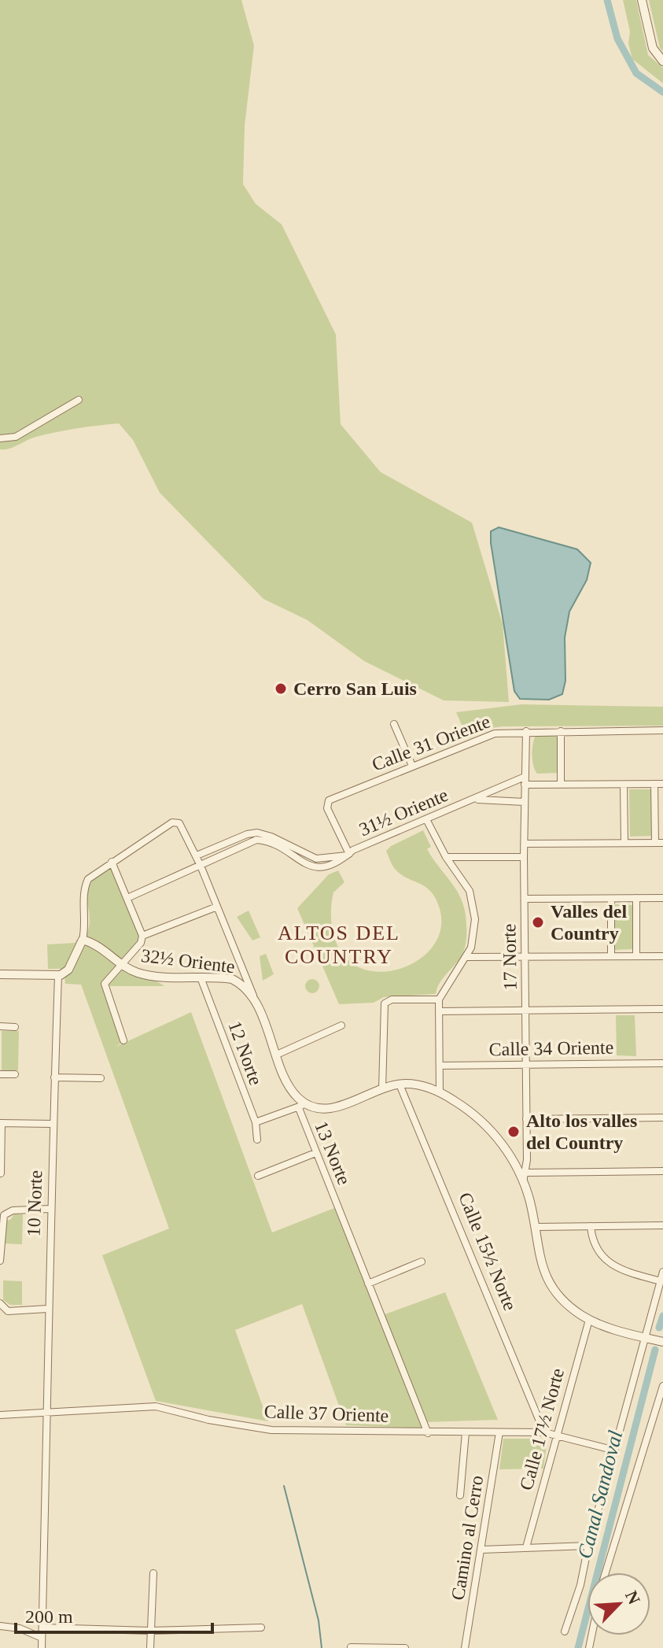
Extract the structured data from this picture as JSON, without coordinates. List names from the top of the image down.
{
  "streets": {
    "street": [
      "Calle 31 Oriente",
      "31½ Oriente",
      "17 Norte",
      "32½ Oriente",
      "Calle 34 Oriente",
      "12 Norte",
      "13 Norte",
      "10 Norte",
      "Calle 15½ Norte",
      "Calle 37 Oriente",
      "Calle 17½ Norte",
      "Camino al Cerro"
    ]
  },
  "crossings": [
    ["Calle 31 Oriente", "31½ Oriente"],
    ["Calle 31 Oriente", "17 Norte"],
    ["31½ Oriente", "17 Norte"],
    ["17 Norte", "Calle 34 Oriente"],
    ["32½ Oriente", "12 Norte"],
    ["32½ Oriente", "13 Norte"],
    ["13 Norte", "Calle 37 Oriente"],
    ["10 Norte", "Calle 37 Oriente"],
    ["Calle 15½ Norte", "Calle 37 Oriente"],
    ["Calle 37 Oriente", "Calle 17½ Norte"],
    ["Calle 37 Oriente", "Camino al Cerro"]
  ],
  "districts": ["ALTOS DEL COUNTRY"],
  "water": ["Canal Sandoval"],
  "places": ["Cerro San Luis", "Valles del Country", "Alto los valles del Country"],
  "scale_bar": "200 m",
  "north": "top right"
}
